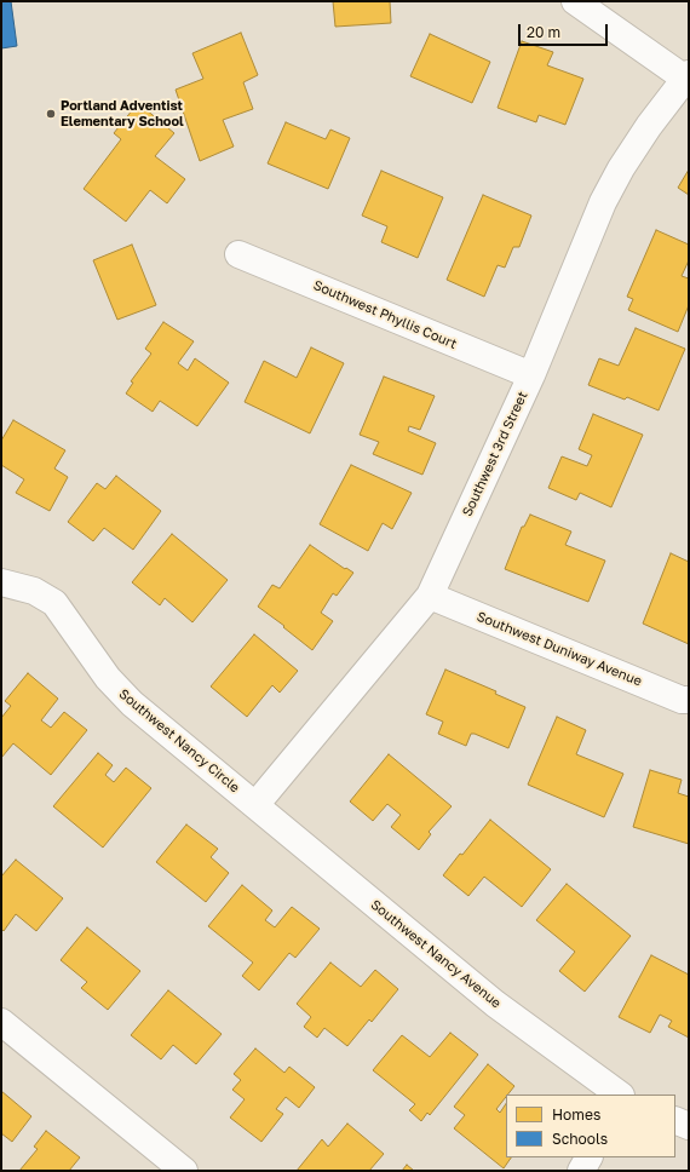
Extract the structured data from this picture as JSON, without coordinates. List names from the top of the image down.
{
  "streets": {
    "street": [
      "Southwest Phyllis Court",
      "Southwest 3rd Street",
      "Southwest Duniway Avenue",
      "Southwest Nancy Circle",
      "Southwest Nancy Avenue"
    ]
  },
  "crossings": [
    ["Southwest Phyllis Court", "Southwest 3rd Street"],
    ["Southwest 3rd Street", "Southwest Duniway Avenue"],
    ["Southwest 3rd Street", "Southwest Nancy Circle"],
    ["Southwest 3rd Street", "Southwest Nancy Avenue"],
    ["Southwest Nancy Circle", "Southwest Nancy Avenue"]
  ],
  "places": ["Portland Adventist Elementary School"],
  "legend": ["Homes", "Schools"],
  "scale_bar": "20 m"
}
